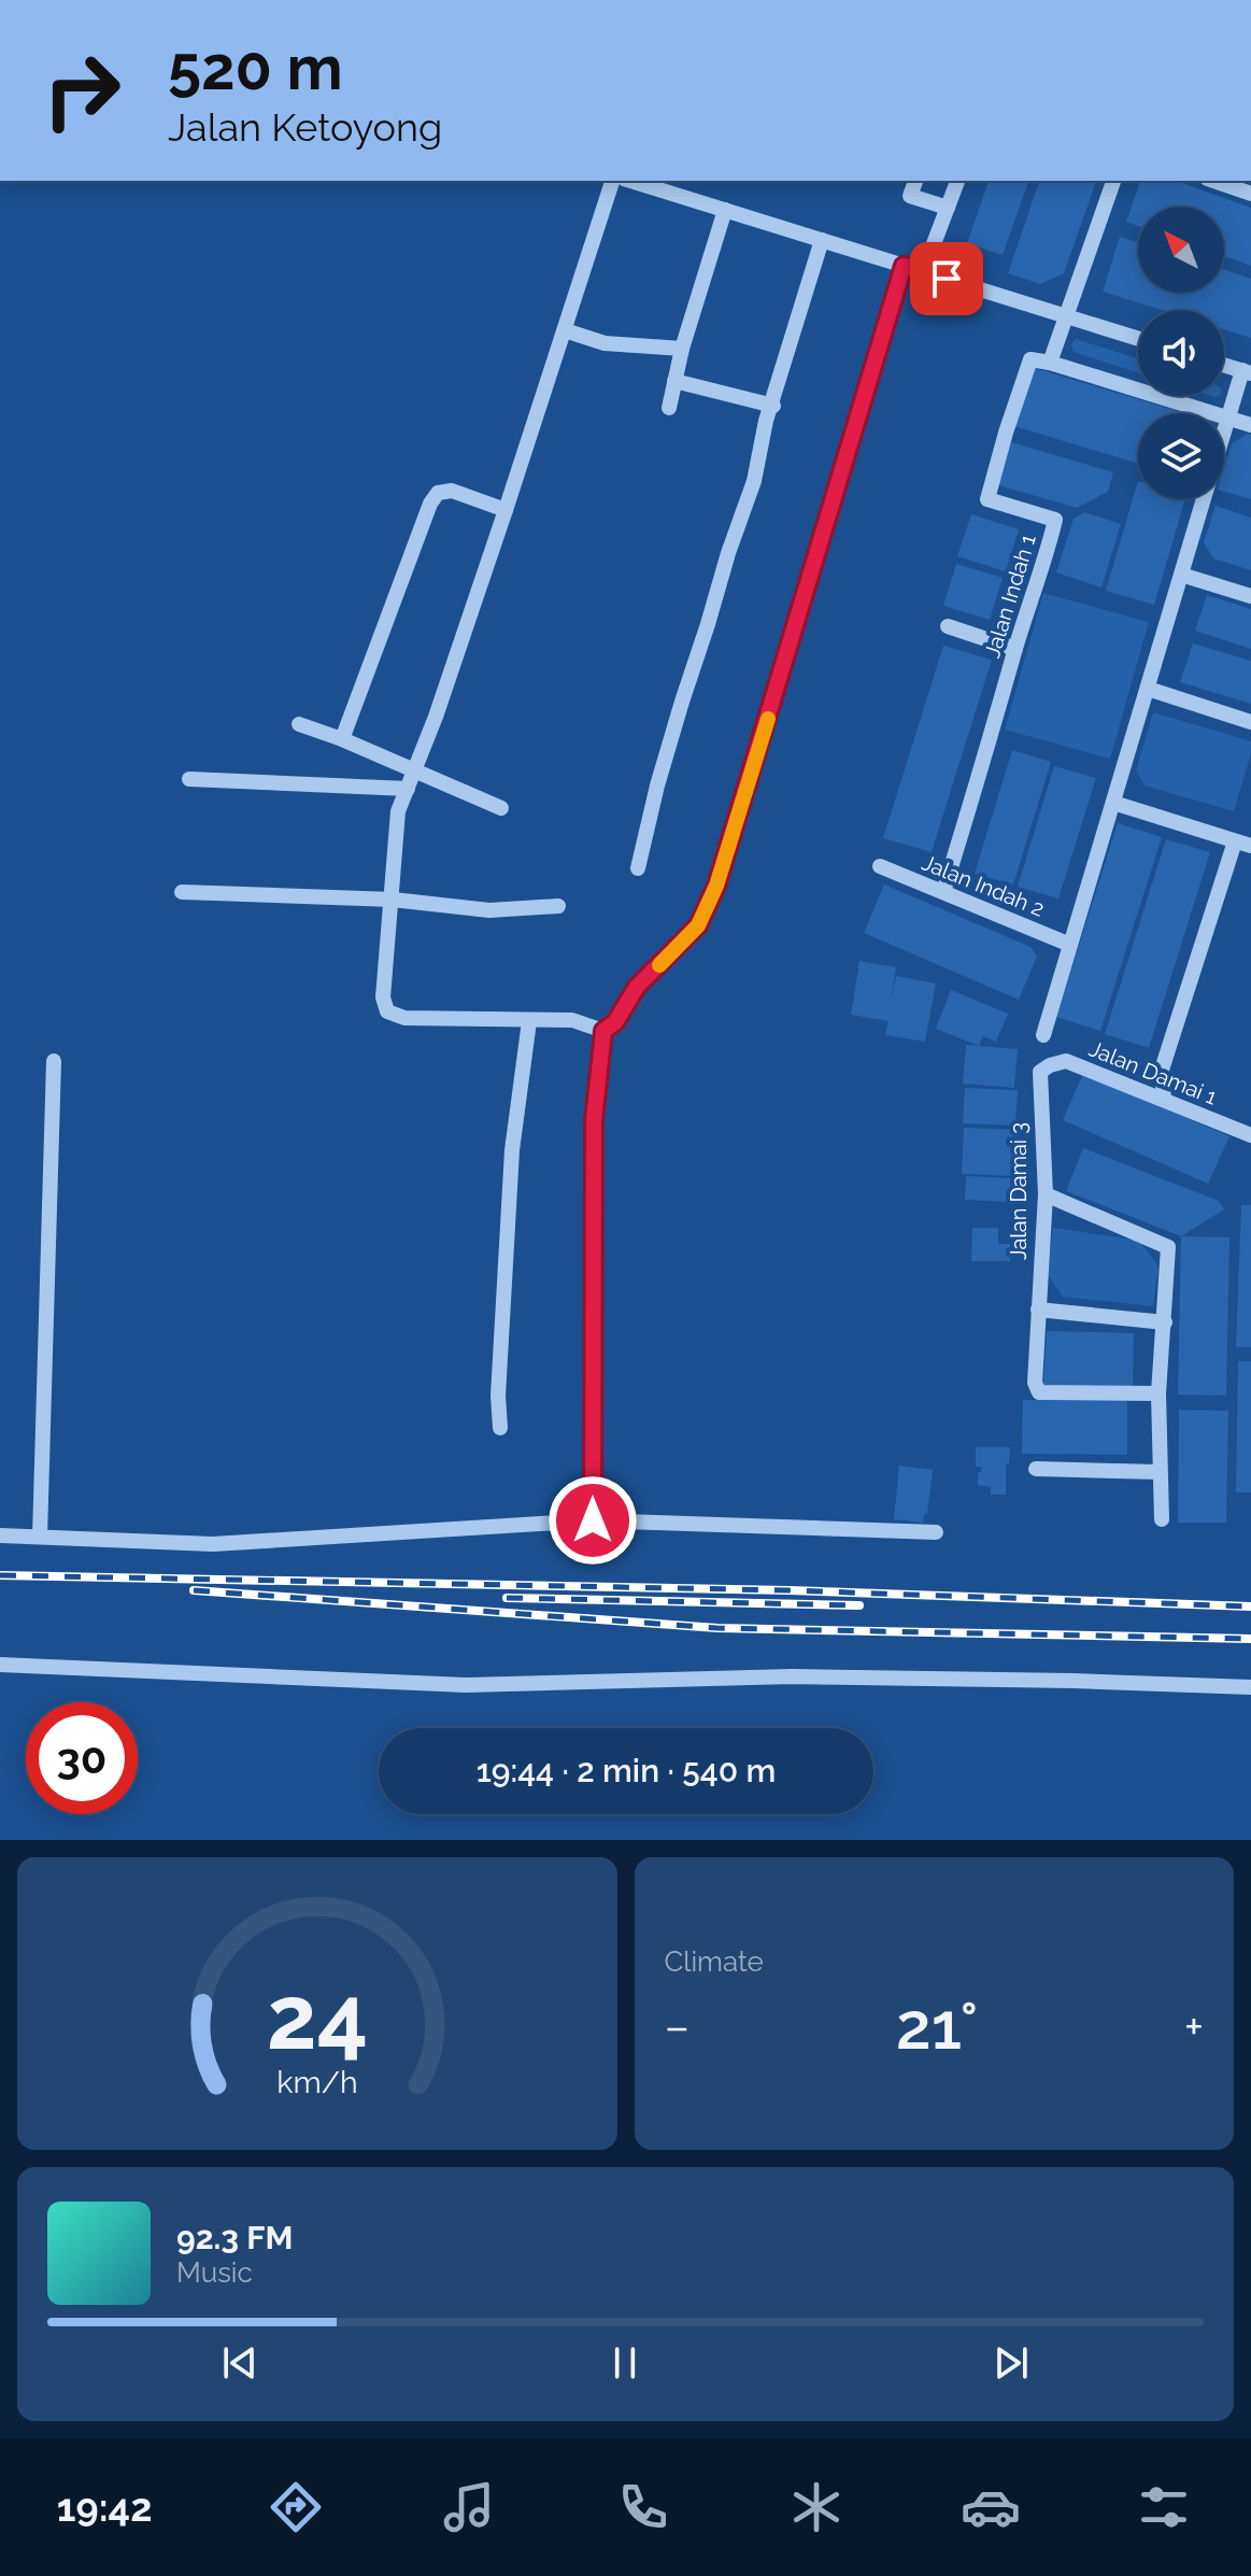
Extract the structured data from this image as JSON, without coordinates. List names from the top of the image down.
{
  "streets": {
    "street": [
      "Jalan Indah 1",
      "Jalan Indah 2",
      "Jalan Damai 1",
      "Jalan Damai 3"
    ]
  },
  "crossings": [
    ["Jalan Indah 1", "Jalan Indah 2"],
    ["Jalan Damai 1", "Jalan Damai 3"]
  ],
  "north": "top left",
  "page": {
    "turn": ["520 m", "Jalan Ketoyong"],
    "limit": "30",
    "trip": "19:44 · 2 min · 540 m",
    "tile": "Climate",
    "heat": ["−", "21°", "+"],
    "song": ["92.3 FM", "Music"],
    "tabs": "19:42",
    "gauge": ["24", "km/h"]
  }
}
